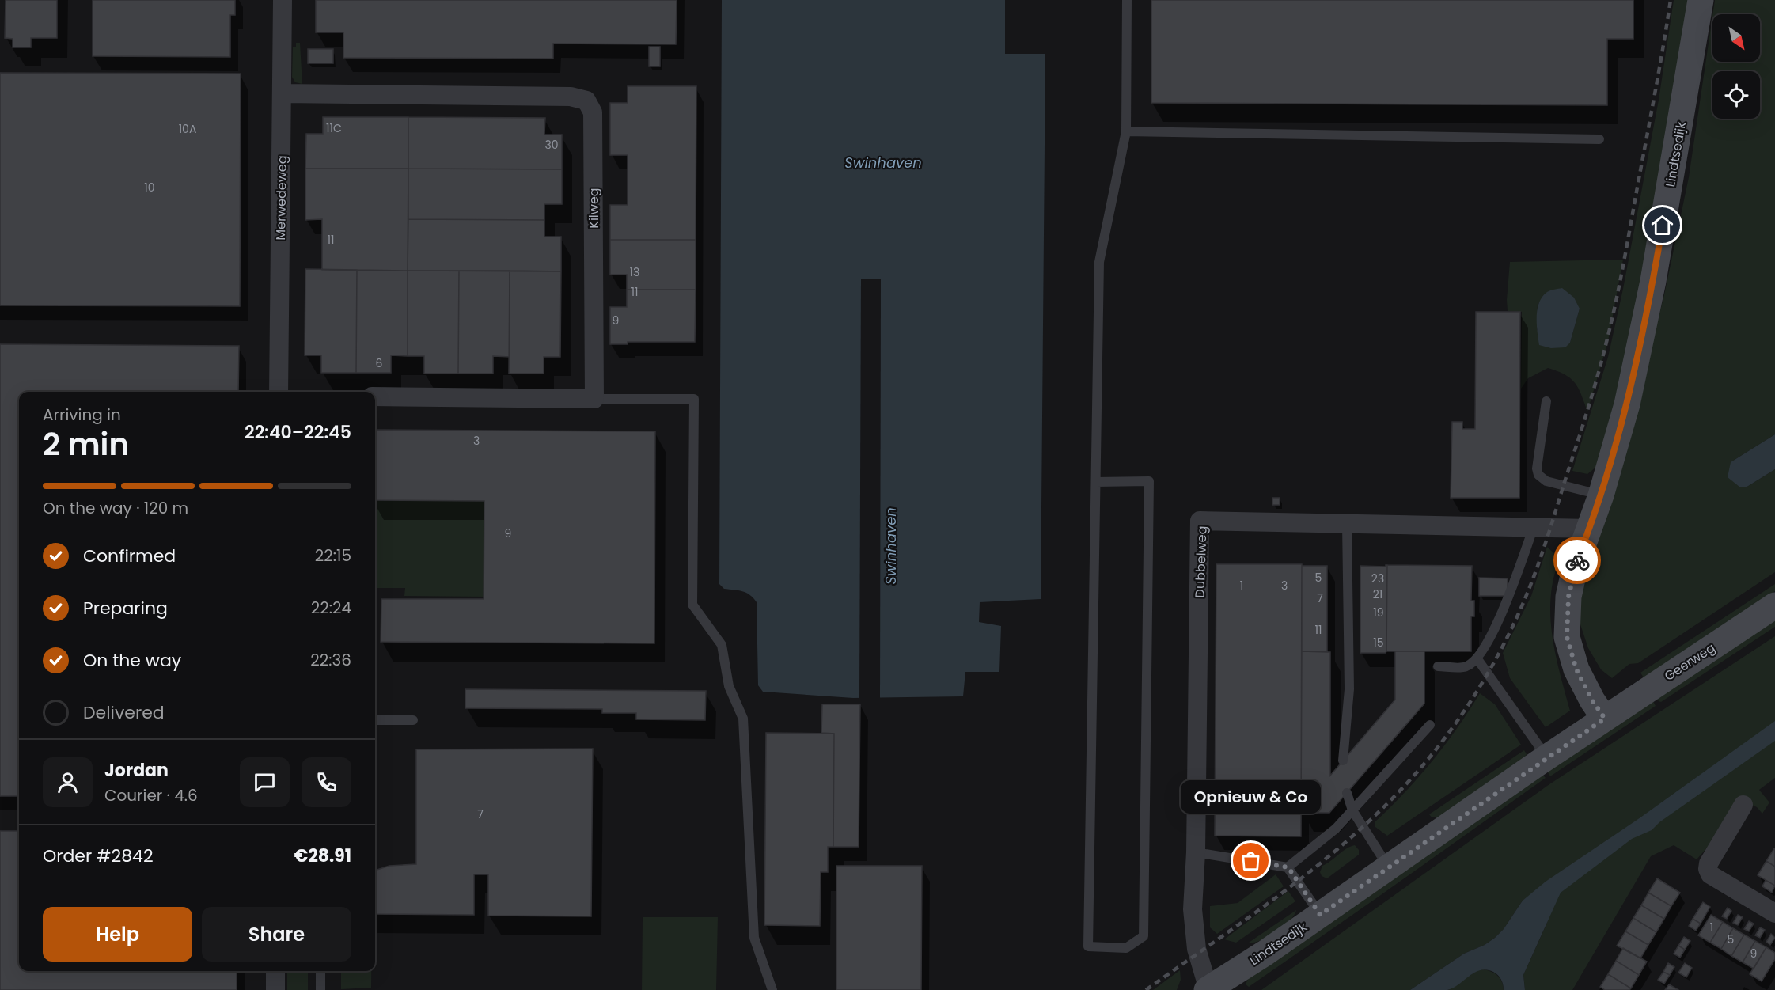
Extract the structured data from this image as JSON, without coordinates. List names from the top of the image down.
{
  "streets": {
    "street": [
      "Lindtsedijk",
      "Merwedeweg",
      "Kilweg",
      "Dubbelweg",
      "Geerweg"
    ]
  },
  "crossings": [
    ["Lindtsedijk", "Dubbelweg"],
    ["Lindtsedijk", "Geerweg"],
    ["Merwedeweg", "Kilweg"]
  ],
  "water": ["Swinhaven"],
  "places": ["Opnieuw & Co"],
  "house_numbers": [
    "11C",
    "10A",
    "30",
    "10",
    "11",
    "13",
    "11",
    "9",
    "6",
    "3",
    "9",
    "5",
    "23",
    "1",
    "3",
    "21",
    "7",
    "19",
    "11",
    "15",
    "7",
    "1",
    "5",
    "9"
  ],
  "north": "bottom right",
  "page": {
    "heading": ["2 min", "Arriving in", "22:40–22:45"],
    "panel": [
      "Jordan",
      "Courier · 4.6",
      "Order #2842",
      "€28.91"
    ],
    "bar": "On the way · 120 m",
    "list": [
      ["Confirmed", "22:15"],
      ["Preparing", "22:24"],
      ["On the way", "22:36"],
      "Delivered"
    ],
    "bubble": "Opnieuw & Co",
    "buttons": ["Help", "Share"]
  }
}
